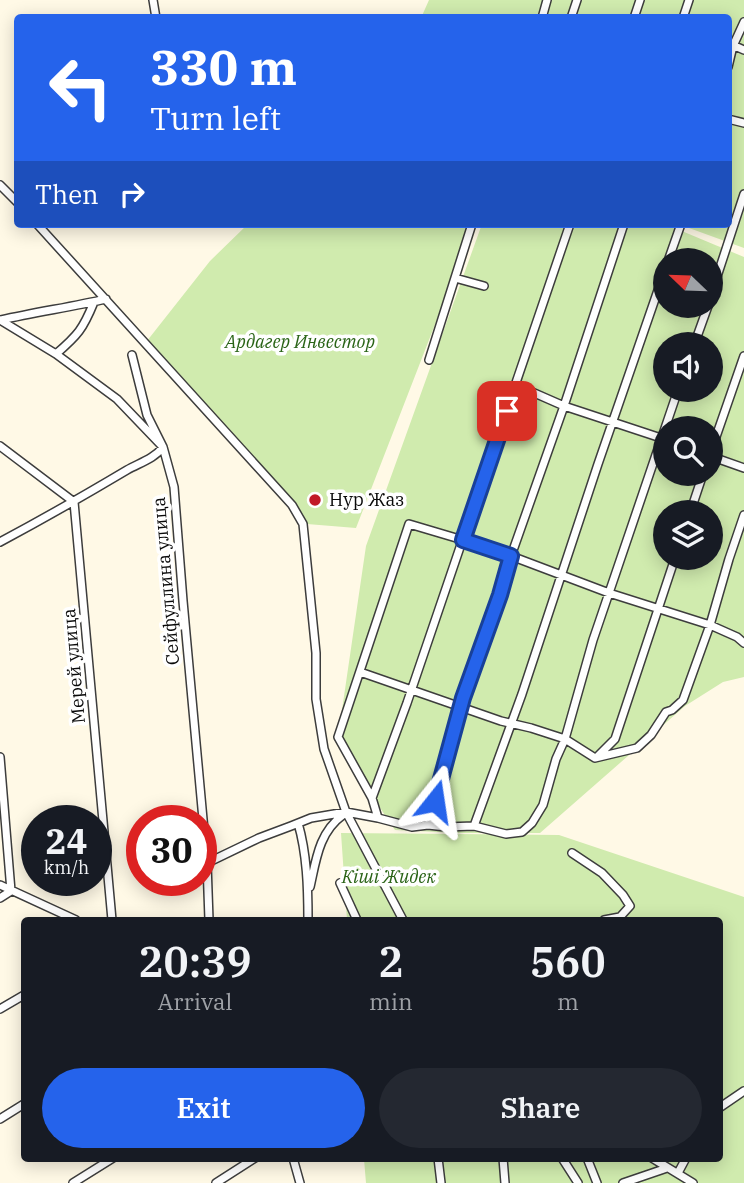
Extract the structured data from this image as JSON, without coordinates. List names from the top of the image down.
{
  "streets": {
    "street": ["Сейфуллина улица", "Мерей улица"]
  },
  "parks": ["Ардагер Инвестор", "Кіші Жидек"],
  "places": ["Нур Жаз"],
  "north": "top left",
  "page": {
    "turn": ["330 m", "Turn left"],
    "then": "Then",
    "speed": "24 km/h",
    "limit": "30",
    "eta": [
      "20:39",
      "Arrival",
      "2",
      "min",
      "560",
      "m"
    ],
    "buttons": ["Exit", "Share"]
  }
}
